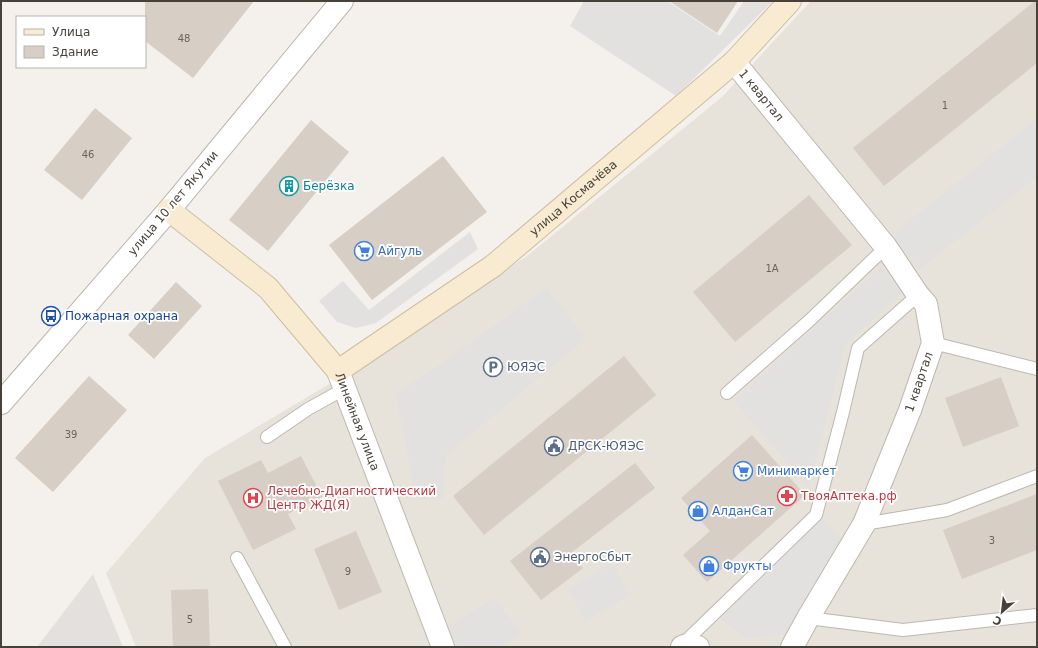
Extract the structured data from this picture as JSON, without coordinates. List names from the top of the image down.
{
  "streets": {
    "main road": ["улица Космачёва", "Линейная улица"],
    "street": ["1 квартал", "улица 10 лет Якутии"]
  },
  "crossings": [
    ["1 квартал", "улица Космачёва"],
    ["улица Космачёва", "Линейная улица"],
    ["улица 10 лет Якутии", "Линейная улица"]
  ],
  "places": {
    "building": ["Берёзка"],
    "supermarket": ["Айгуль", "Минимаркет"],
    "bus stop": ["Пожарная охрана"],
    "parking": ["ЮЯЭС"],
    "public building": ["ДРСК-ЮЯЭС", "ЭнергоСбыт"],
    "pharmacy": ["ТвояАптека.рф"],
    "hospital": ["Лечебно-Диагностический Центр ЖД(Я)"],
    "shop": ["АлданСат", "Фрукты"]
  },
  "house_numbers": [
    "48",
    "1",
    "46",
    "1А",
    "39",
    "3",
    "9",
    "5"
  ],
  "legend": ["Улица", "Здание"],
  "north": "bottom left"
}
